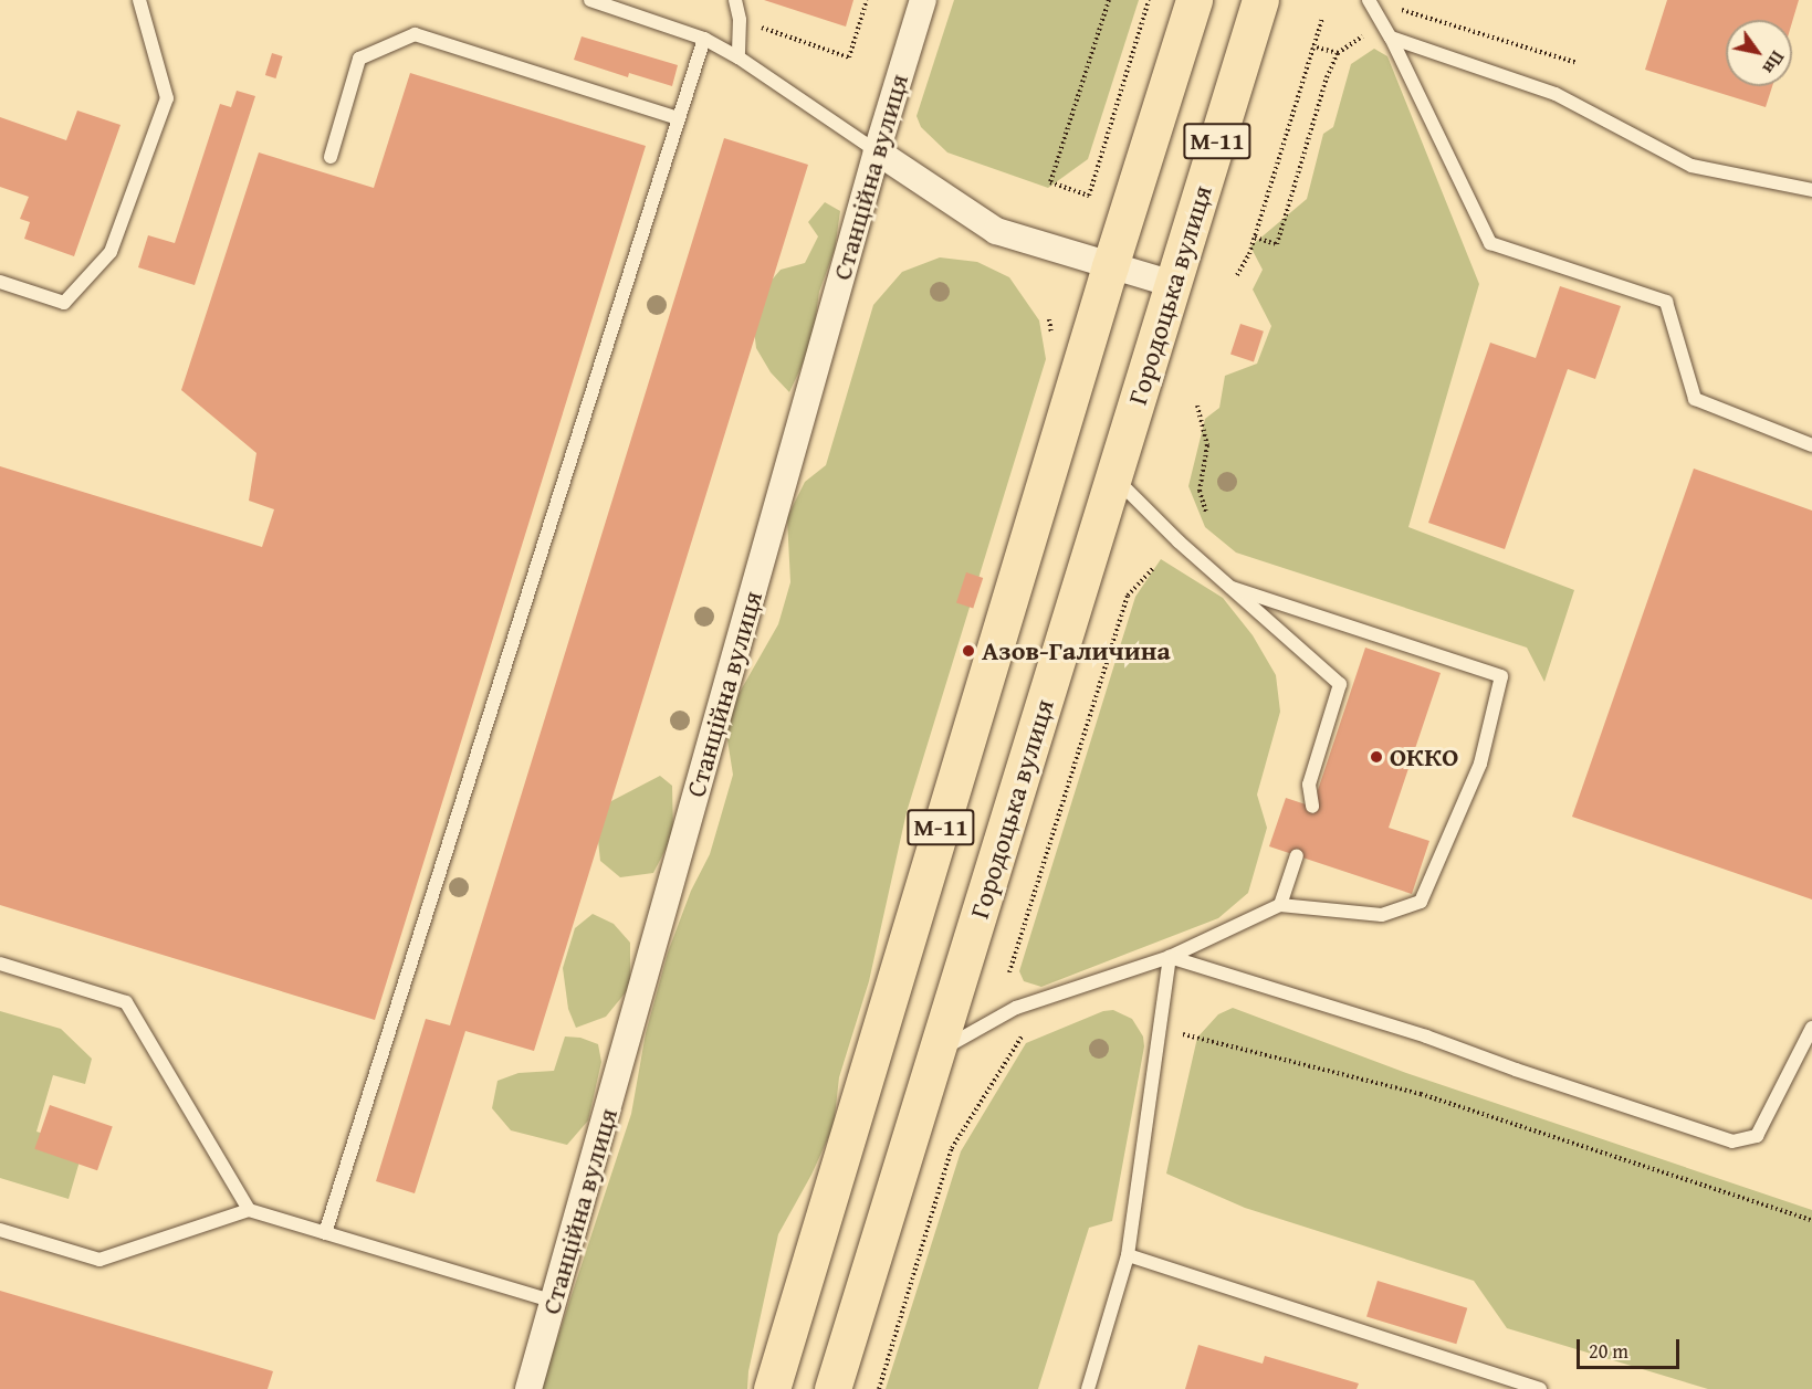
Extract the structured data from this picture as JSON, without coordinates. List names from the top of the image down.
{
  "streets": {
    "main road": ["М-11", "Городоцька вулиця"],
    "street": ["Станційна вулиця"]
  },
  "places": ["Азов-Галичина", "ОККО"],
  "scale_bar": "20 m",
  "north": "bottom right"
}
